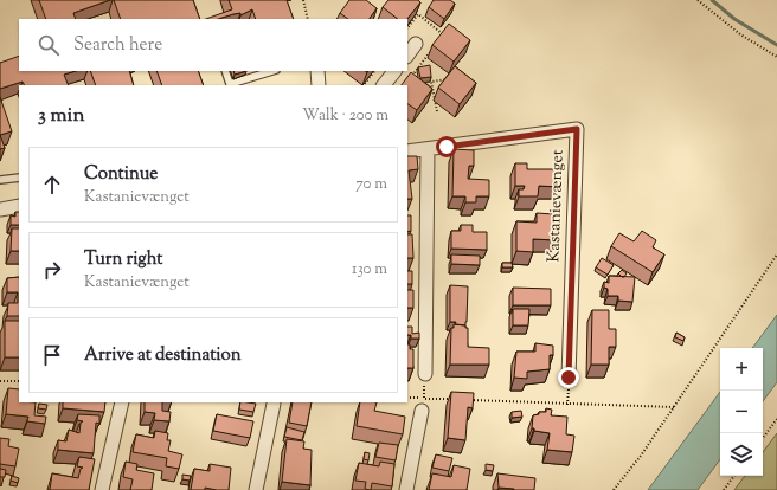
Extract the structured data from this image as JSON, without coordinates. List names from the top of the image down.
{
  "streets": {
    "street": ["Kastanievænget"]
  },
  "page": {
    "search": "Search here",
    "heading": ["3 min", "Walk · 200 m"],
    "list": [
      ["Continue", "Kastanievænget", "70 m"],
      ["Turn right", "Kastanievænget", "130 m"],
      "Arrive at destination"
    ],
    "map_buttons": ["+", "−"]
  }
}
